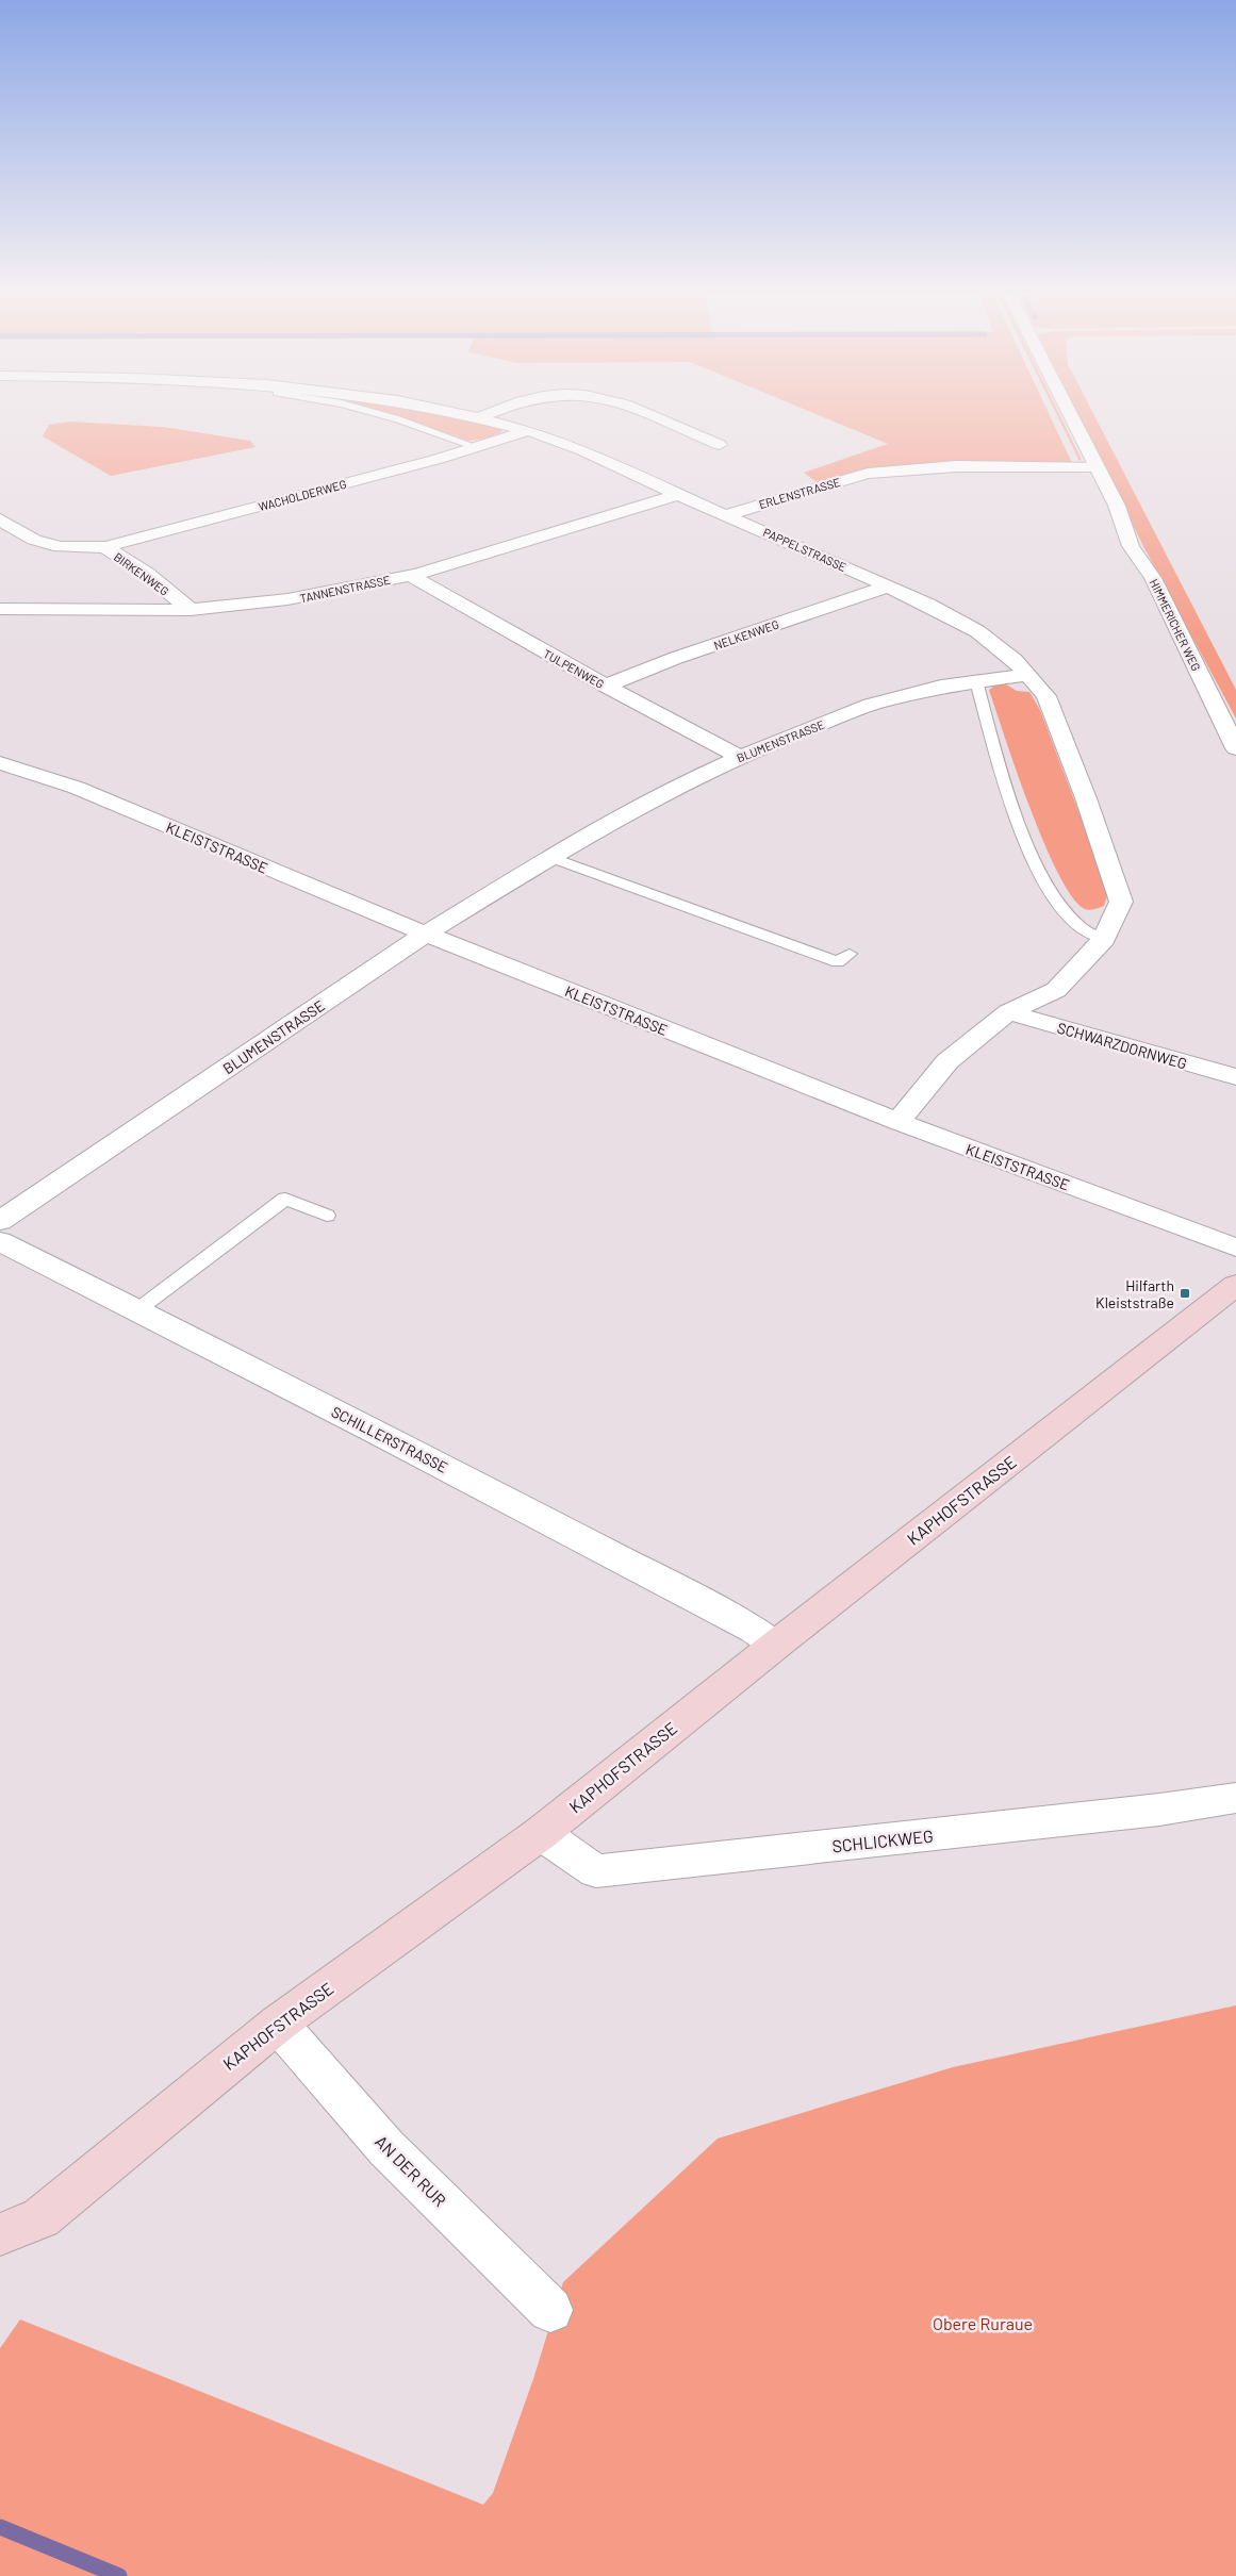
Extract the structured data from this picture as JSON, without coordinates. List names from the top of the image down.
{
  "streets": {
    "main road": ["KAPHOFSTRASSE"],
    "street": [
      "ERLENSTRASSE",
      "WACHOLDERWEG",
      "PAPPELSTRASSE",
      "BIRKENWEG",
      "TANNENSTRASSE",
      "HIMMERICHER WEG",
      "NELKENWEG",
      "TULPENWEG",
      "BLUMENSTRASSE",
      "KLEISTSTRASSE",
      "SCHWARZDORNWEG",
      "SCHILLERSTRASSE",
      "SCHLICKWEG",
      "AN DER RUR"
    ]
  },
  "crossings": [
    ["ERLENSTRASSE", "PAPPELSTRASSE"],
    ["ERLENSTRASSE", "HIMMERICHER WEG"],
    ["WACHOLDERWEG", "PAPPELSTRASSE"],
    ["WACHOLDERWEG", "BIRKENWEG"],
    ["PAPPELSTRASSE", "TANNENSTRASSE"],
    ["PAPPELSTRASSE", "NELKENWEG"],
    ["PAPPELSTRASSE", "BLUMENSTRASSE"],
    ["PAPPELSTRASSE", "KLEISTSTRASSE"],
    ["PAPPELSTRASSE", "SCHWARZDORNWEG"],
    ["BIRKENWEG", "TANNENSTRASSE"],
    ["TANNENSTRASSE", "TULPENWEG"],
    ["NELKENWEG", "TULPENWEG"],
    ["TULPENWEG", "BLUMENSTRASSE"],
    ["BLUMENSTRASSE", "KLEISTSTRASSE"],
    ["SCHILLERSTRASSE", "KAPHOFSTRASSE"],
    ["KAPHOFSTRASSE", "SCHLICKWEG"],
    ["KAPHOFSTRASSE", "AN DER RUR"]
  ],
  "parks": ["Obere Ruraue"],
  "places": {
    "transit": ["Hilfarth Kleiststraße"]
  }
}
